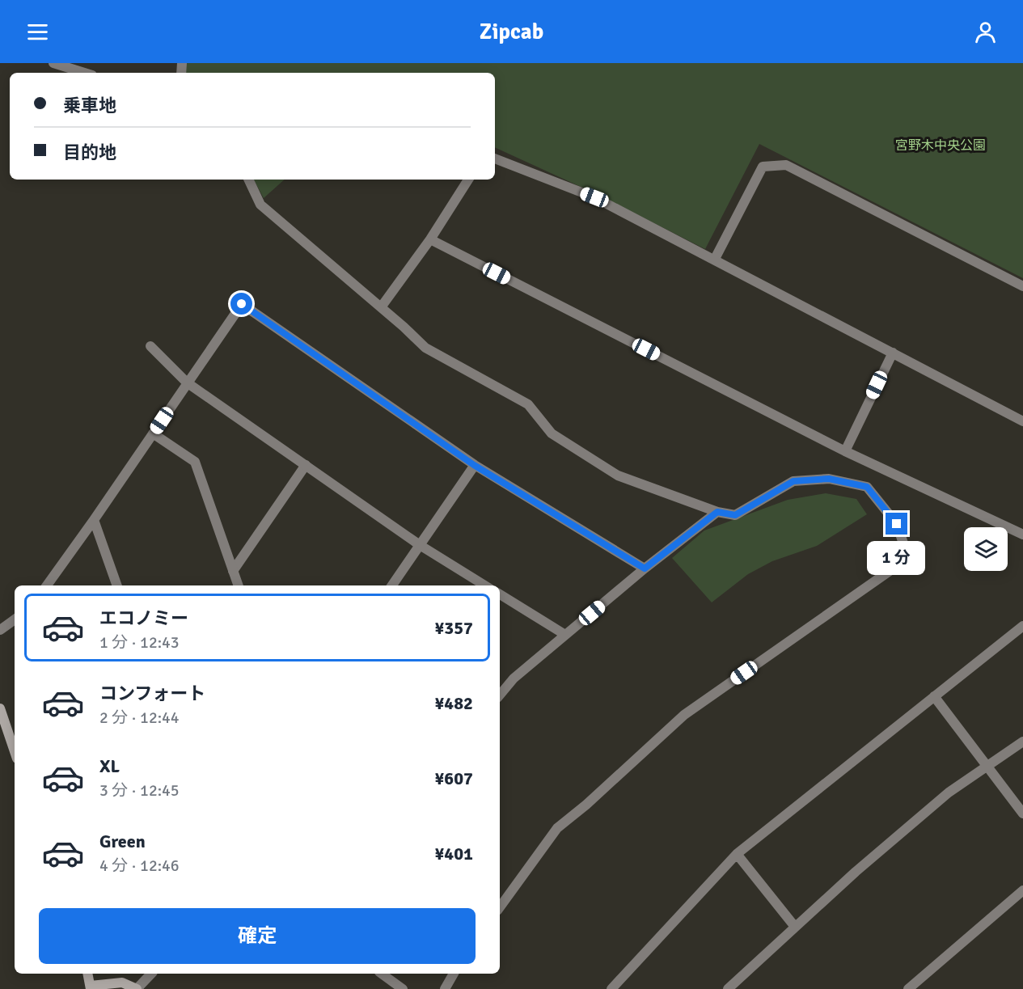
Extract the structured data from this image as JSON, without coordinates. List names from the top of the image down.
{
  "parks": ["宮野木中央公園"],
  "page": {
    "header": "Zipcab",
    "banner": ["乗車地", "目的地"],
    "bubble": "1 分",
    "list": [
      {
        "name": "エコノミー",
        "note": "1 分 · 12:43",
        "value": "¥357"
      },
      {
        "name": "コンフォート",
        "note": "2 分 · 12:44",
        "value": "¥482"
      },
      {
        "name": "XL",
        "note": "3 分 · 12:45",
        "value": "¥607"
      },
      {
        "name": "Green",
        "note": "4 分 · 12:46",
        "value": "¥401"
      }
    ],
    "buttons": "確定"
  }
}
